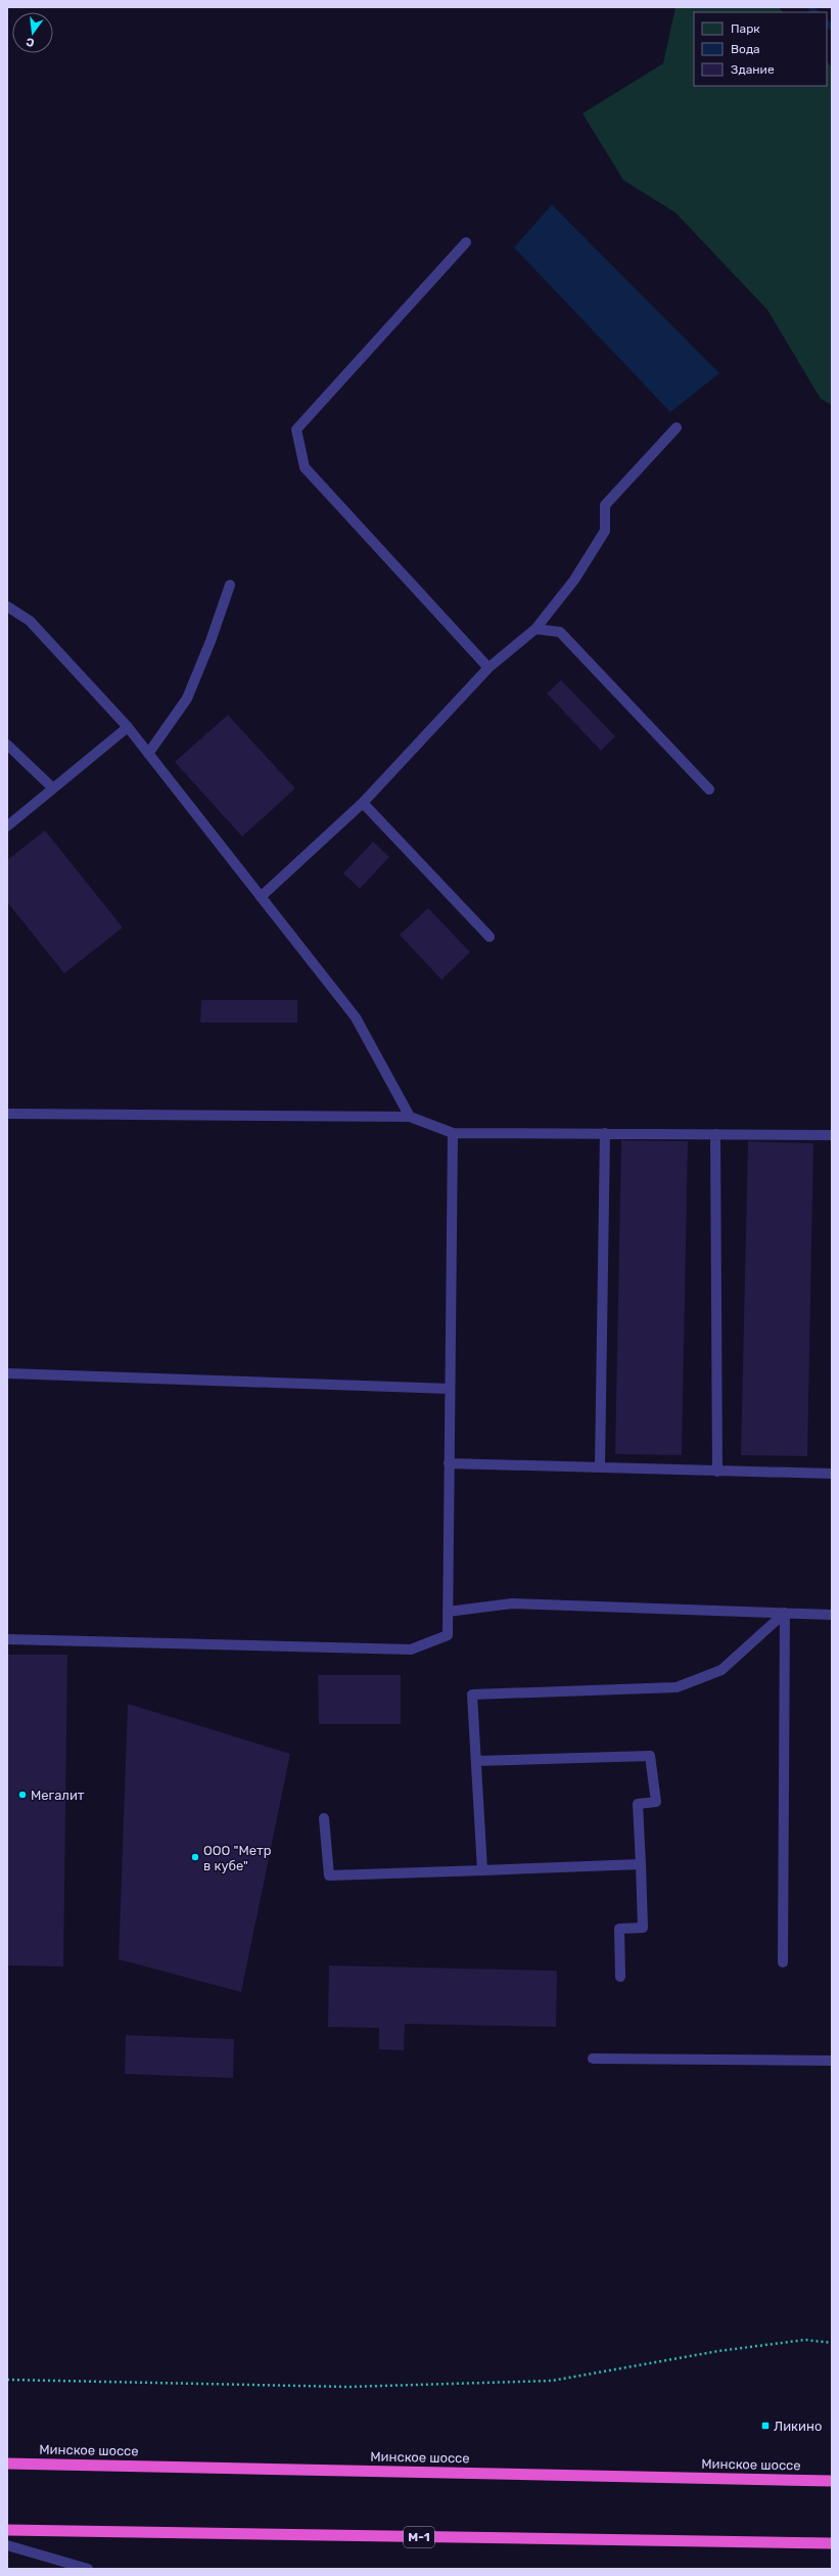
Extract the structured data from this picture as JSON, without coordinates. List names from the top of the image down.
{
  "streets": {
    "highway": ["Минское шоссе", "М-1"]
  },
  "places": {
    "other": ["Мегалит", "ООО \"Метр в кубе\""],
    "transit": ["Ликино"]
  },
  "legend": ["Парк", "Вода", "Здание"],
  "north": "bottom"
}
